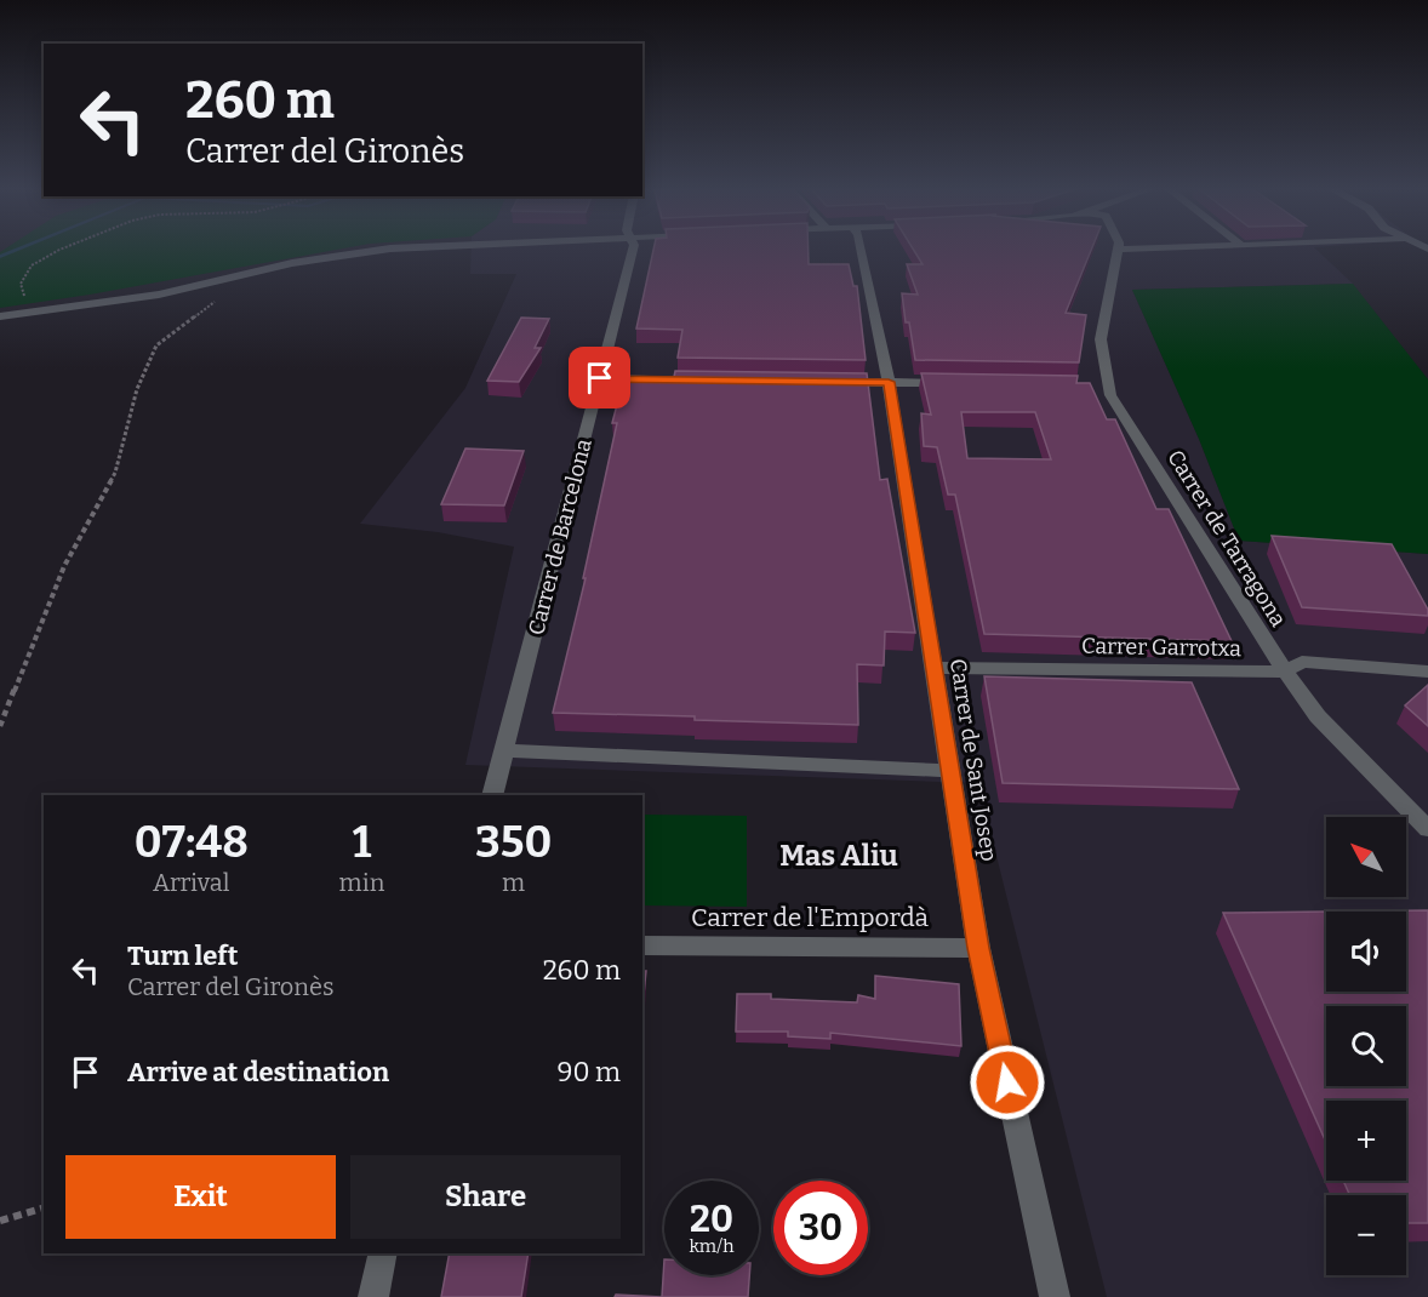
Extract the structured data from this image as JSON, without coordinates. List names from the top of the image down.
{
  "streets": {
    "street": [
      "Carrer de Barcelona",
      "Carrer de Tarragona",
      "Carrer Garrotxa",
      "Carrer de Sant Josep",
      "Carrer de l'Empordà"
    ]
  },
  "crossings": [
    ["Carrer de Tarragona", "Carrer Garrotxa"],
    ["Carrer Garrotxa", "Carrer de Sant Josep"],
    ["Carrer de Sant Josep", "Carrer de l'Empordà"]
  ],
  "districts": ["Mas Aliu"],
  "north": "top left",
  "page": {
    "turn": ["260 m", "Carrer del Gironès"],
    "eta": [
      "07:48",
      "Arrival",
      "1",
      "min",
      "350",
      "m"
    ],
    "map_buttons": ["+", "−"],
    "list": [
      {
        "name": "Turn left",
        "note": "Carrer del Gironès",
        "value": "260 m"
      },
      {
        "name": "Arrive at destination",
        "value": "90 m"
      }
    ],
    "buttons": ["Exit", "Share"],
    "speed": "20 km/h",
    "limit": "30"
  }
}
